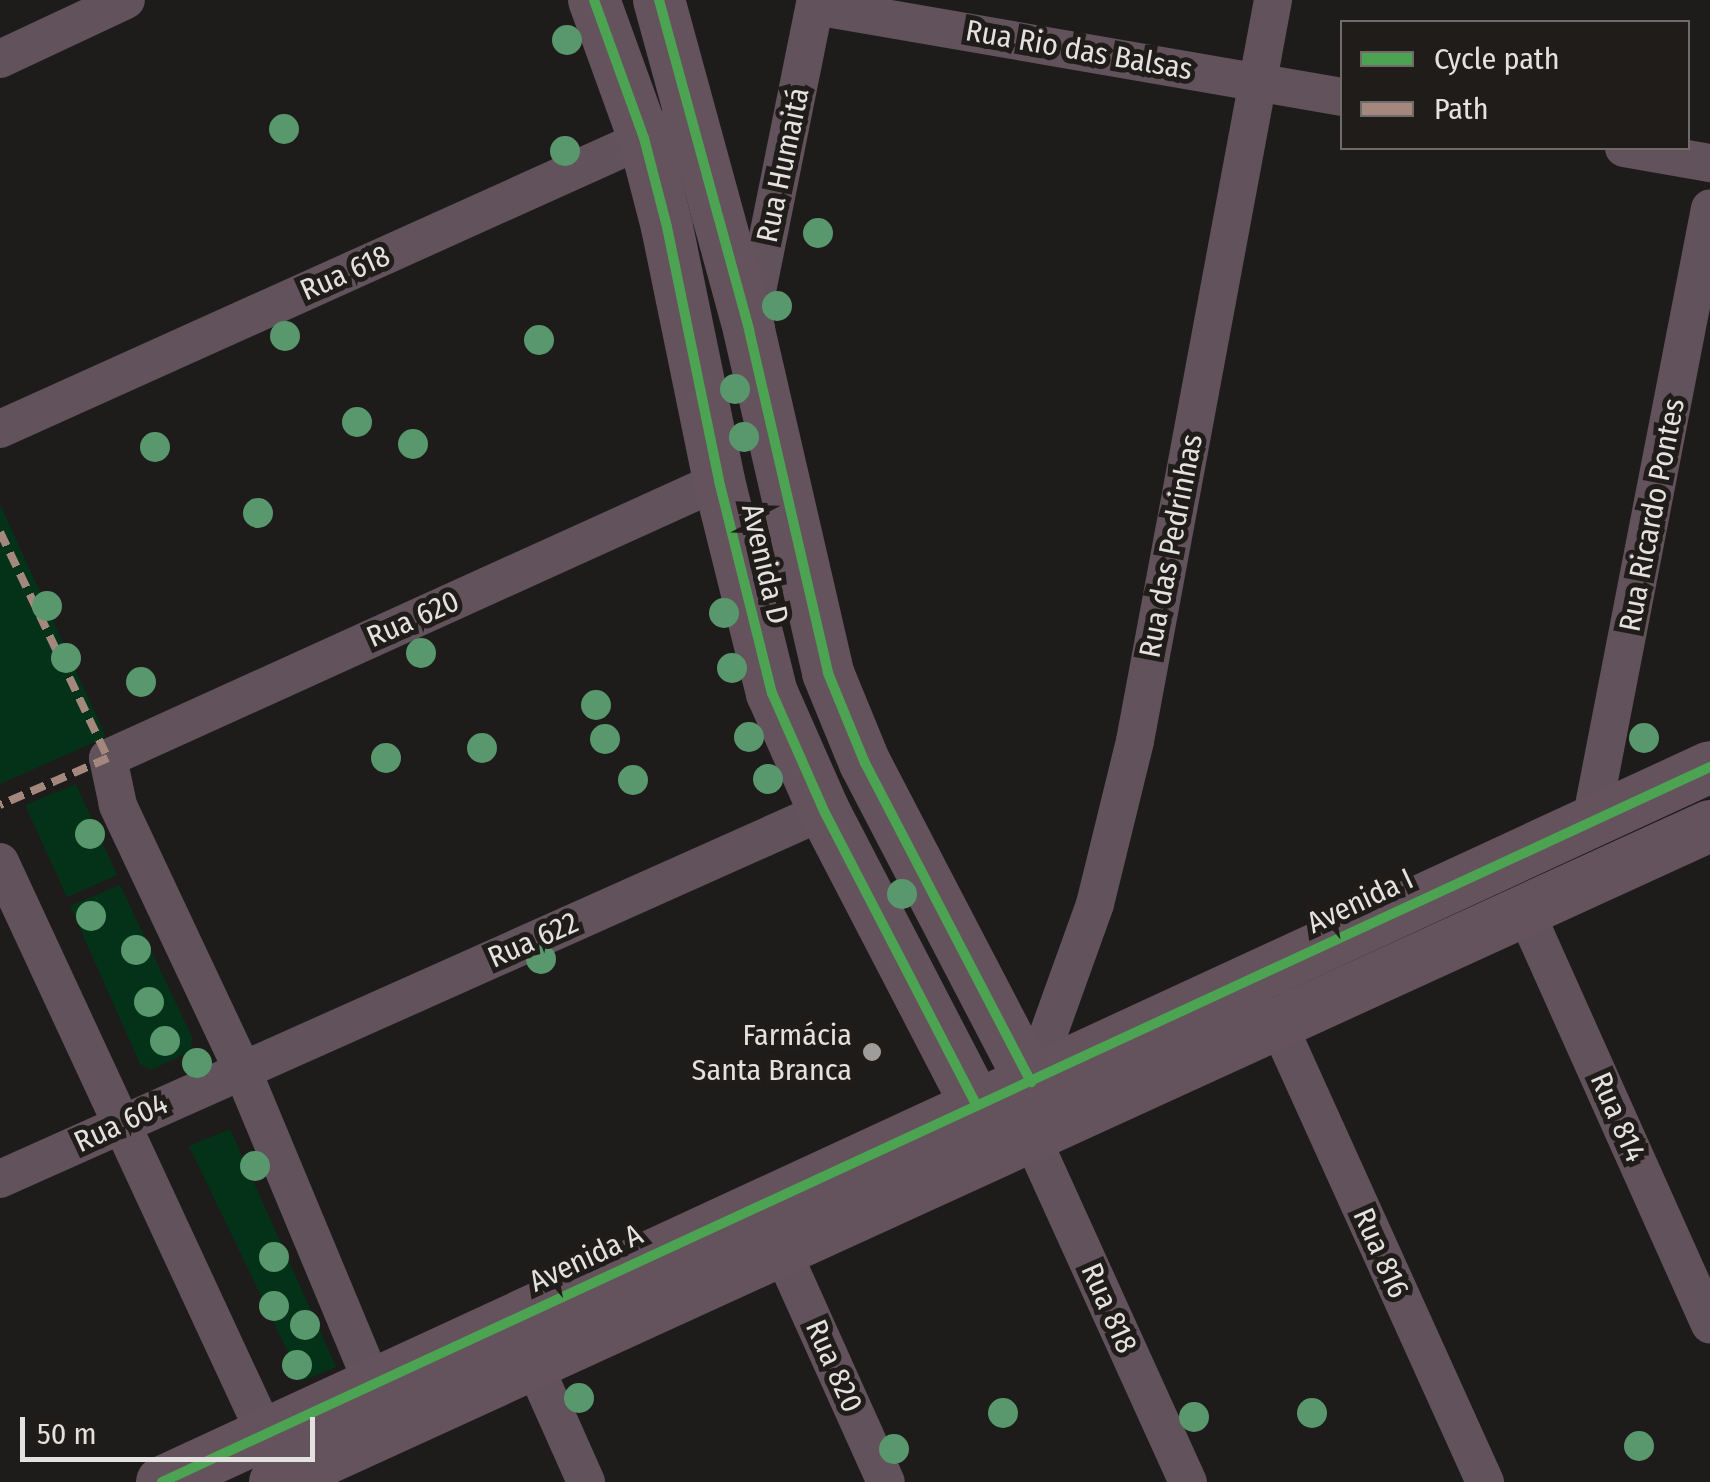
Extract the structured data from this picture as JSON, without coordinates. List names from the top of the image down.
{
  "streets": {
    "street": [
      "Rua Rio das Balsas",
      "Rua Humaitá",
      "Rua 618",
      "Rua Ricardo Pontes",
      "Rua das Pedrinhas",
      "Avenida D",
      "Rua 620",
      "Avenida I",
      "Rua 622",
      "Rua 814",
      "Rua 604",
      "Rua 816",
      "Avenida A",
      "Rua 818",
      "Rua 820"
    ]
  },
  "crossings": [
    ["Rua Rio das Balsas", "Rua Humaitá"],
    ["Rua Rio das Balsas", "Rua das Pedrinhas"],
    ["Rua Humaitá", "Avenida D"],
    ["Rua 618", "Avenida D"],
    ["Rua Ricardo Pontes", "Avenida I"],
    ["Rua das Pedrinhas", "Avenida D"],
    ["Rua das Pedrinhas", "Avenida I"],
    ["Rua das Pedrinhas", "Avenida A"],
    ["Avenida D", "Rua 620"],
    ["Avenida D", "Avenida I"],
    ["Avenida D", "Rua 622"],
    ["Avenida D", "Avenida A"],
    ["Avenida D", "Rua 818"],
    ["Rua 620", "Rua 622"],
    ["Rua 620", "Rua 604"],
    ["Avenida I", "Avenida A"],
    ["Rua 622", "Rua 604"],
    ["Avenida A", "Rua 818"],
    ["Avenida A", "Rua 820"]
  ],
  "places": ["Farmácia Santa Branca"],
  "legend": ["Cycle path", "Path"],
  "scale_bar": "50 m"
}
